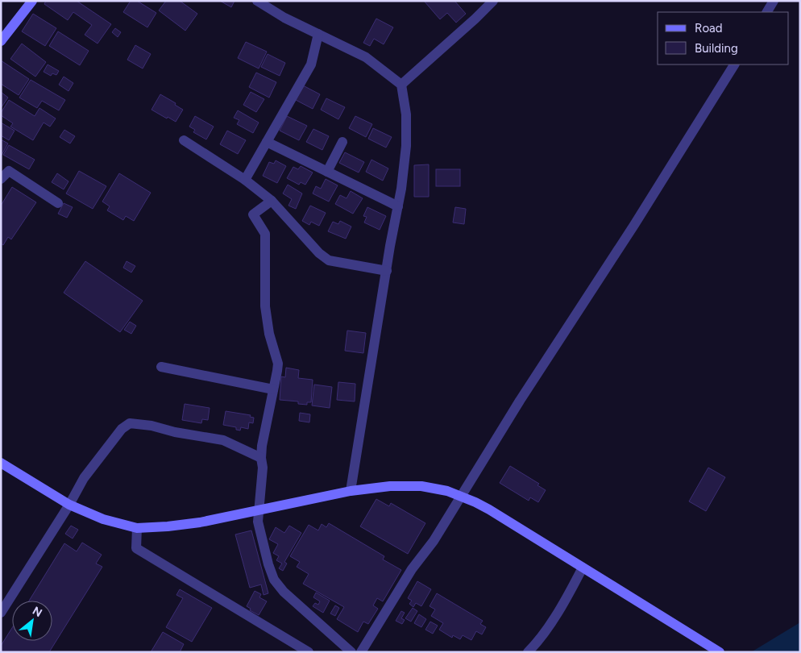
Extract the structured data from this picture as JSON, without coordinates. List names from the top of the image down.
{
  "legend": ["Road", "Building"],
  "north": "top right"
}
